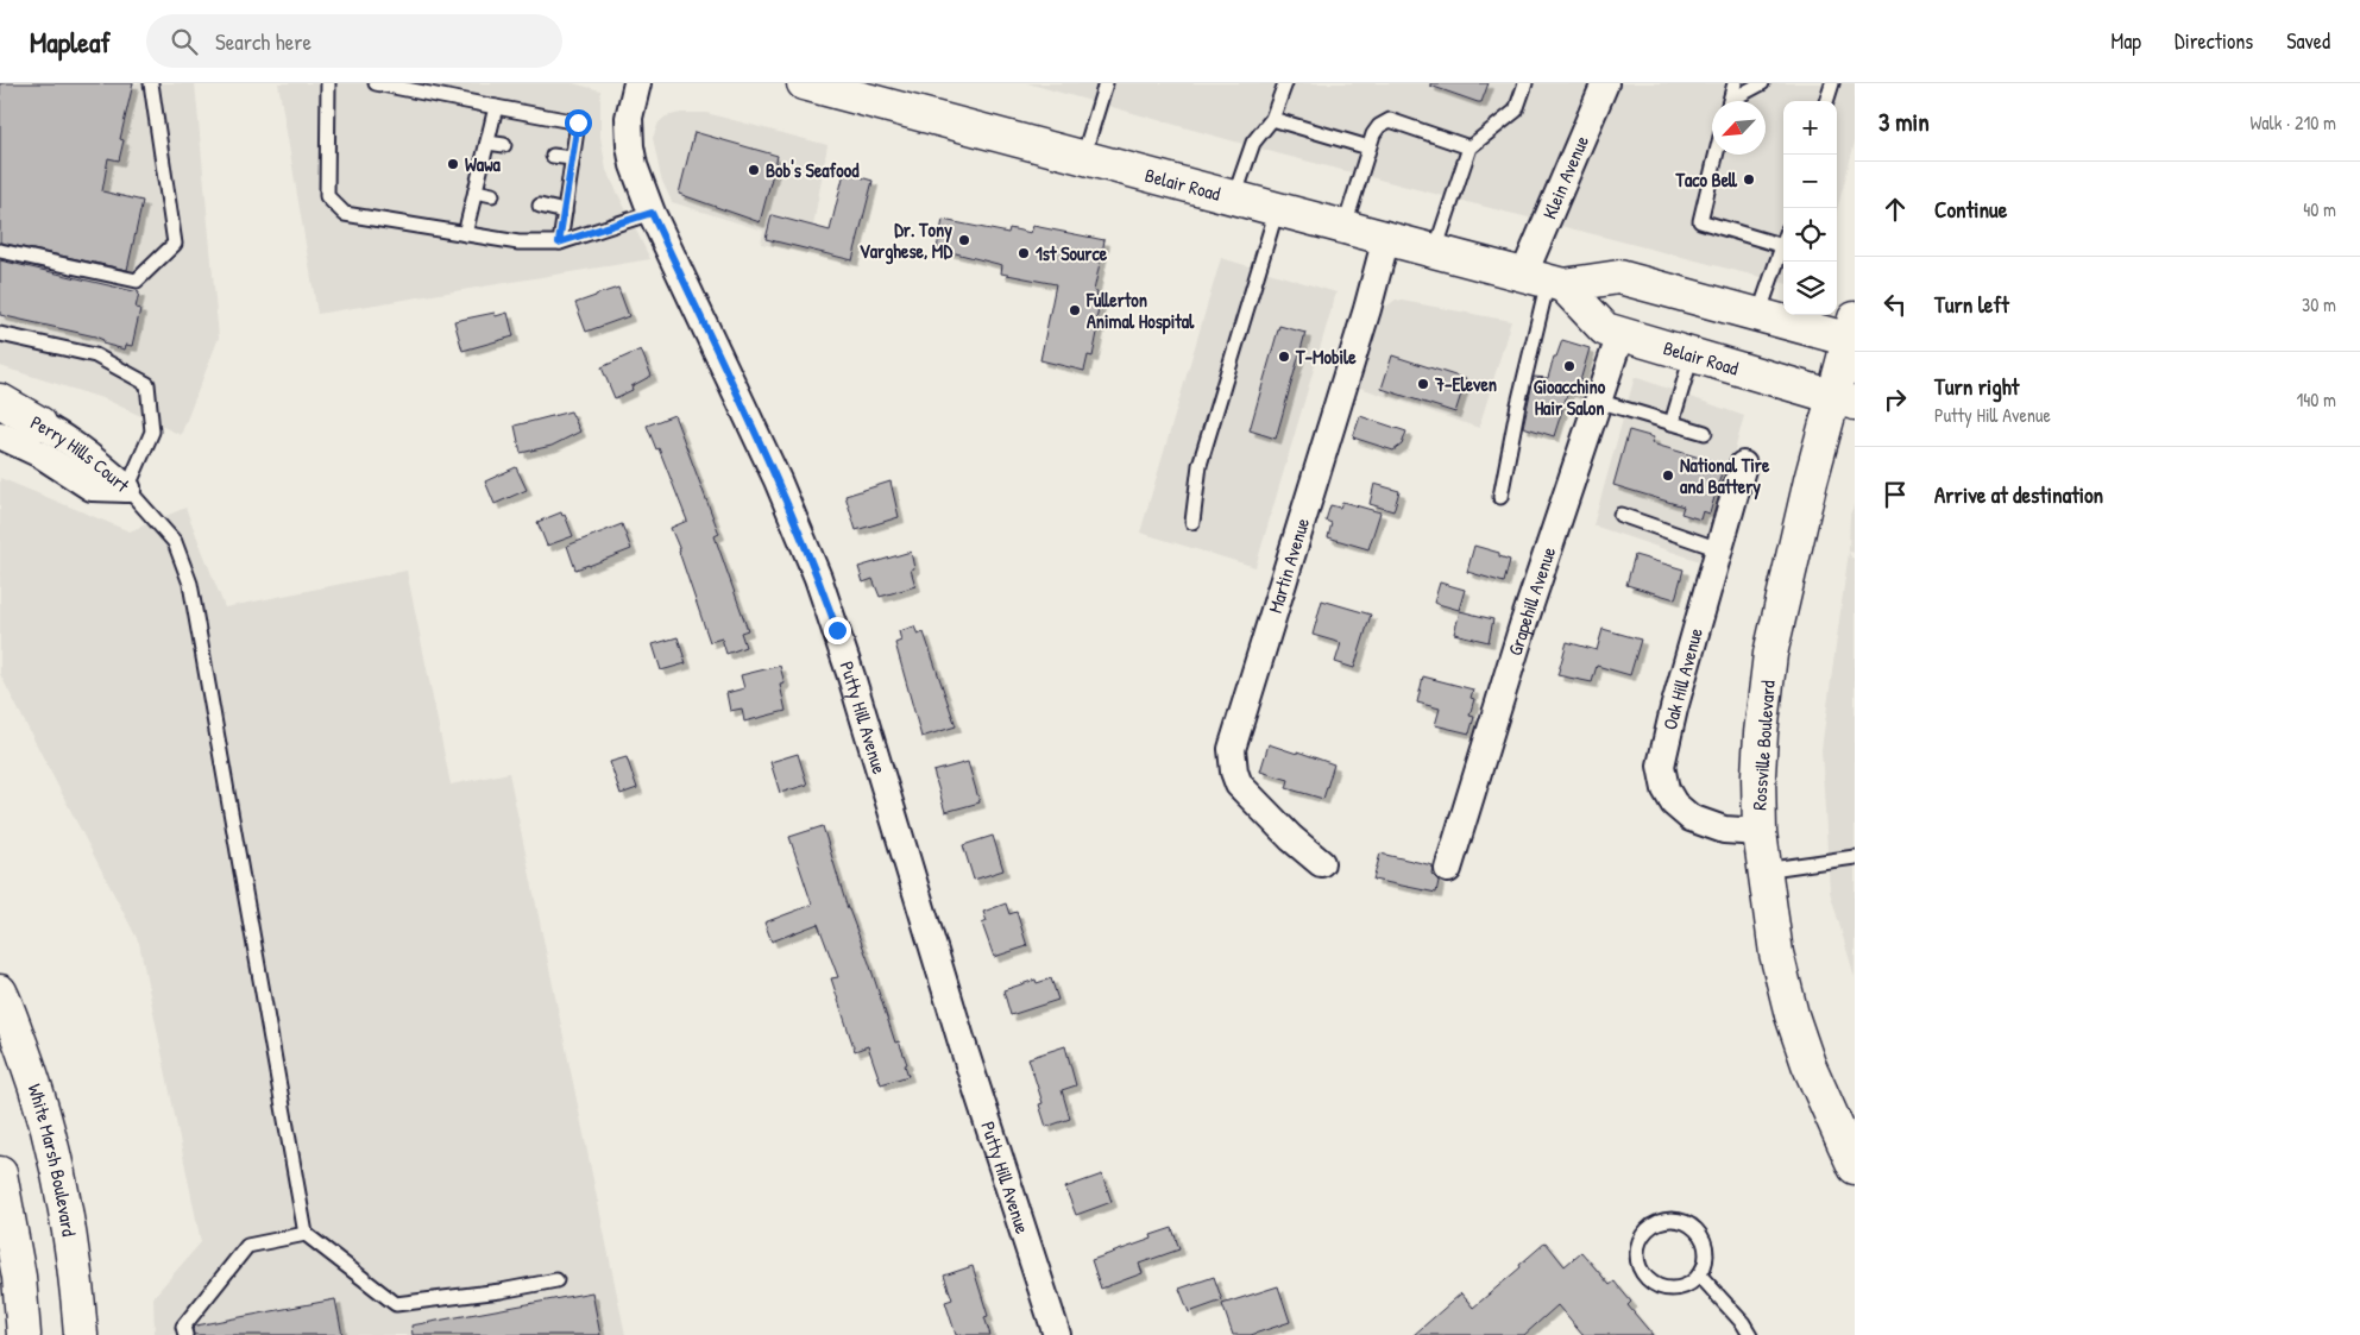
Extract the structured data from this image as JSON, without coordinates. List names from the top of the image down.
{
  "streets": {
    "main road": ["Belair Road", "Rossville Boulevard", "White Marsh Boulevard"],
    "street": [
      "Klein Avenue",
      "Perry Hills Court",
      "Martin Avenue",
      "Grapehill Avenue",
      "Oak Hill Avenue",
      "Putty Hill Avenue"
    ]
  },
  "crossings": [
    ["Klein Avenue", "Belair Road"],
    ["Belair Road", "Martin Avenue"],
    ["Belair Road", "Grapehill Avenue"],
    ["Belair Road", "Rossville Boulevard"],
    ["Oak Hill Avenue", "Rossville Boulevard"]
  ],
  "places": [
    "Wawa",
    "Bob's Seafood",
    "Taco Bell",
    "Dr. Tony Varghese, MD",
    "1st Source",
    "Fullerton Animal Hospital",
    "T-Mobile",
    "Gioacchino Hair Salon",
    "7-Eleven",
    "National Tire and Battery"
  ],
  "north": "bottom left",
  "page": {
    "header": "Mapleaf",
    "search": "Search here",
    "nav": ["Map", "Directions", "Saved"],
    "heading": ["3 min", "Walk · 210 m"],
    "map_buttons": ["+", "−"],
    "list": [
      ["Continue", "40 m"],
      ["Turn left", "30 m"],
      ["Turn right", "Putty Hill Avenue", "140 m"],
      "Arrive at destination"
    ]
  }
}
